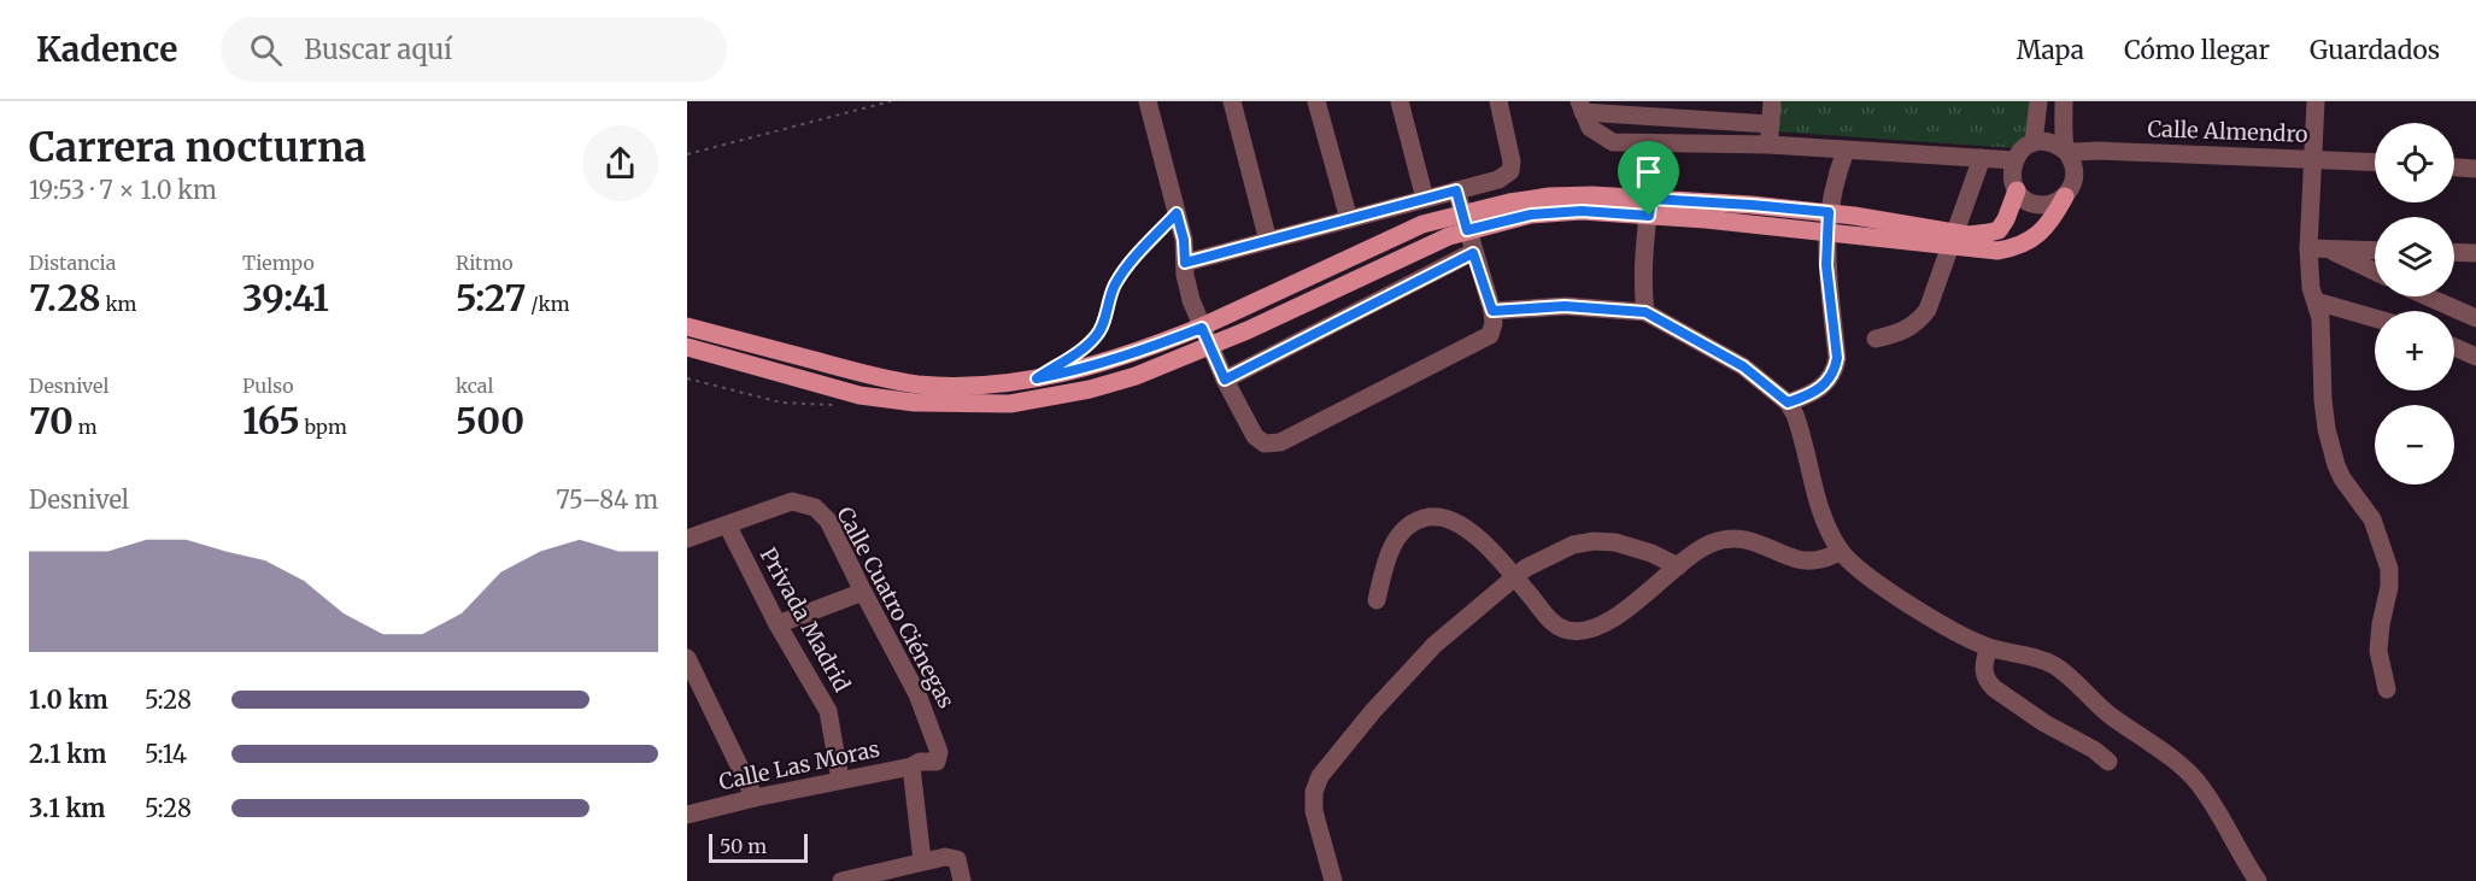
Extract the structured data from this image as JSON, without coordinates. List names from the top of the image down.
{
  "streets": {
    "street": [
      "Calle Almendro",
      "Calle Cuatro Ciénegas",
      "Privada Madrid",
      "Calle Las Moras"
    ]
  },
  "crossings": [
    ["Calle Cuatro Ciénegas", "Privada Madrid"],
    ["Calle Cuatro Ciénegas", "Calle Las Moras"],
    ["Privada Madrid", "Calle Las Moras"]
  ],
  "scale_bar": "50 m",
  "page": {
    "header": "Kadence",
    "search": "Buscar aquí",
    "nav": ["Mapa", "Cómo llegar", "Guardados"],
    "heading": ["Carrera nocturna", "19:53 · 7 × 1.0 km"],
    "map_buttons": ["+", "−"],
    "stats": [
      ["Distancia", "7.28 km"],
      ["Tiempo", "39:41"],
      ["Ritmo", "5:27 /km"],
      ["Desnivel", "70 m"],
      ["Pulso", "165 bpm"],
      ["kcal", "500"]
    ],
    "chart": ["Desnivel", "75–84 m"],
    "list": [
      {
        "name": "1.0 km",
        "note": "5:28"
      },
      {
        "name": "2.1 km",
        "note": "5:14"
      },
      {
        "name": "3.1 km",
        "note": "5:28"
      }
    ],
    "scale": "50 m"
  }
}
